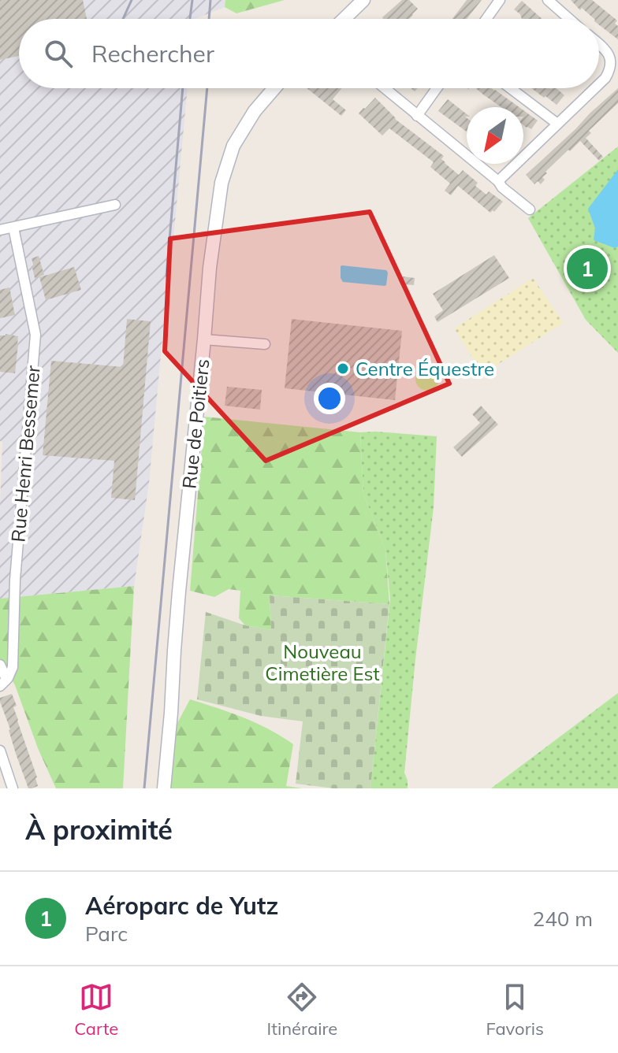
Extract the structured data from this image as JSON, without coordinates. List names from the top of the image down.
{
  "streets": {
    "street": ["Rue de Poitiers", "Rue Henri Bessemer"]
  },
  "parks": ["Nouveau Cimetière Est"],
  "places": ["Centre Équestre"],
  "north": "bottom left",
  "page": {
    "search": "Rechercher",
    "pins": "1",
    "heading": "À proximité",
    "list": [
      {
        "mark": "1",
        "name": "Aéroparc de Yutz",
        "note": "Parc",
        "value": "240 m"
      }
    ],
    "nav": ["Carte", "Itinéraire", "Favoris"]
  }
}
